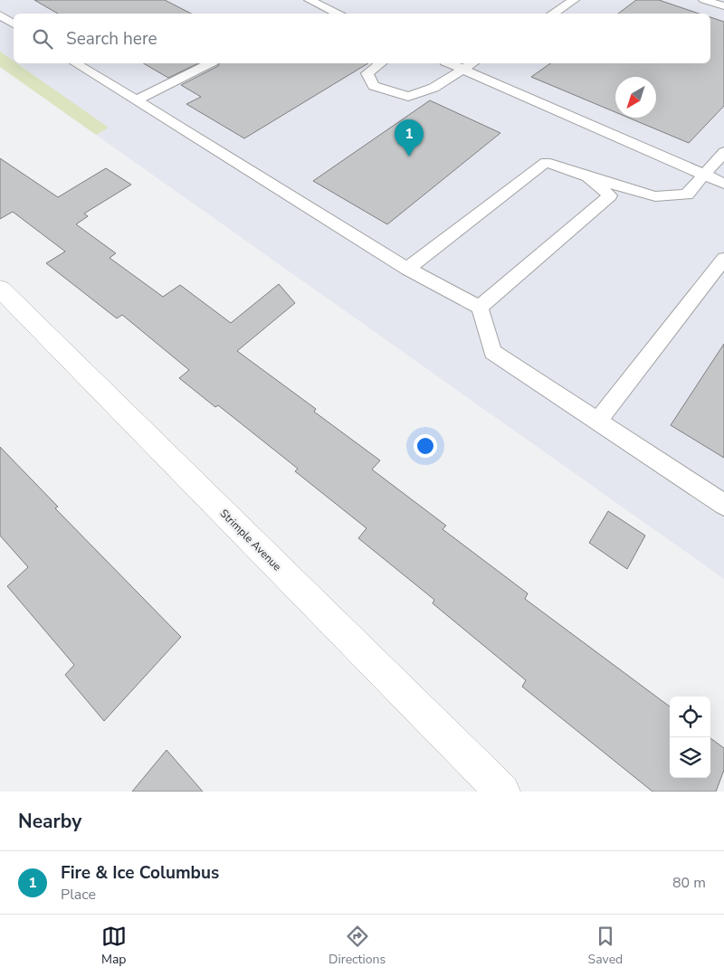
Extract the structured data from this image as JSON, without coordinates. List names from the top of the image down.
{
  "streets": {
    "street": ["Strimple Avenue"]
  },
  "north": "bottom left",
  "page": {
    "search": "Search here",
    "pins": "1",
    "heading": "Nearby",
    "list": [
      {
        "mark": "1",
        "name": "Fire & Ice Columbus",
        "note": "Place",
        "value": "80 m"
      }
    ],
    "nav": ["Map", "Directions", "Saved"]
  }
}
